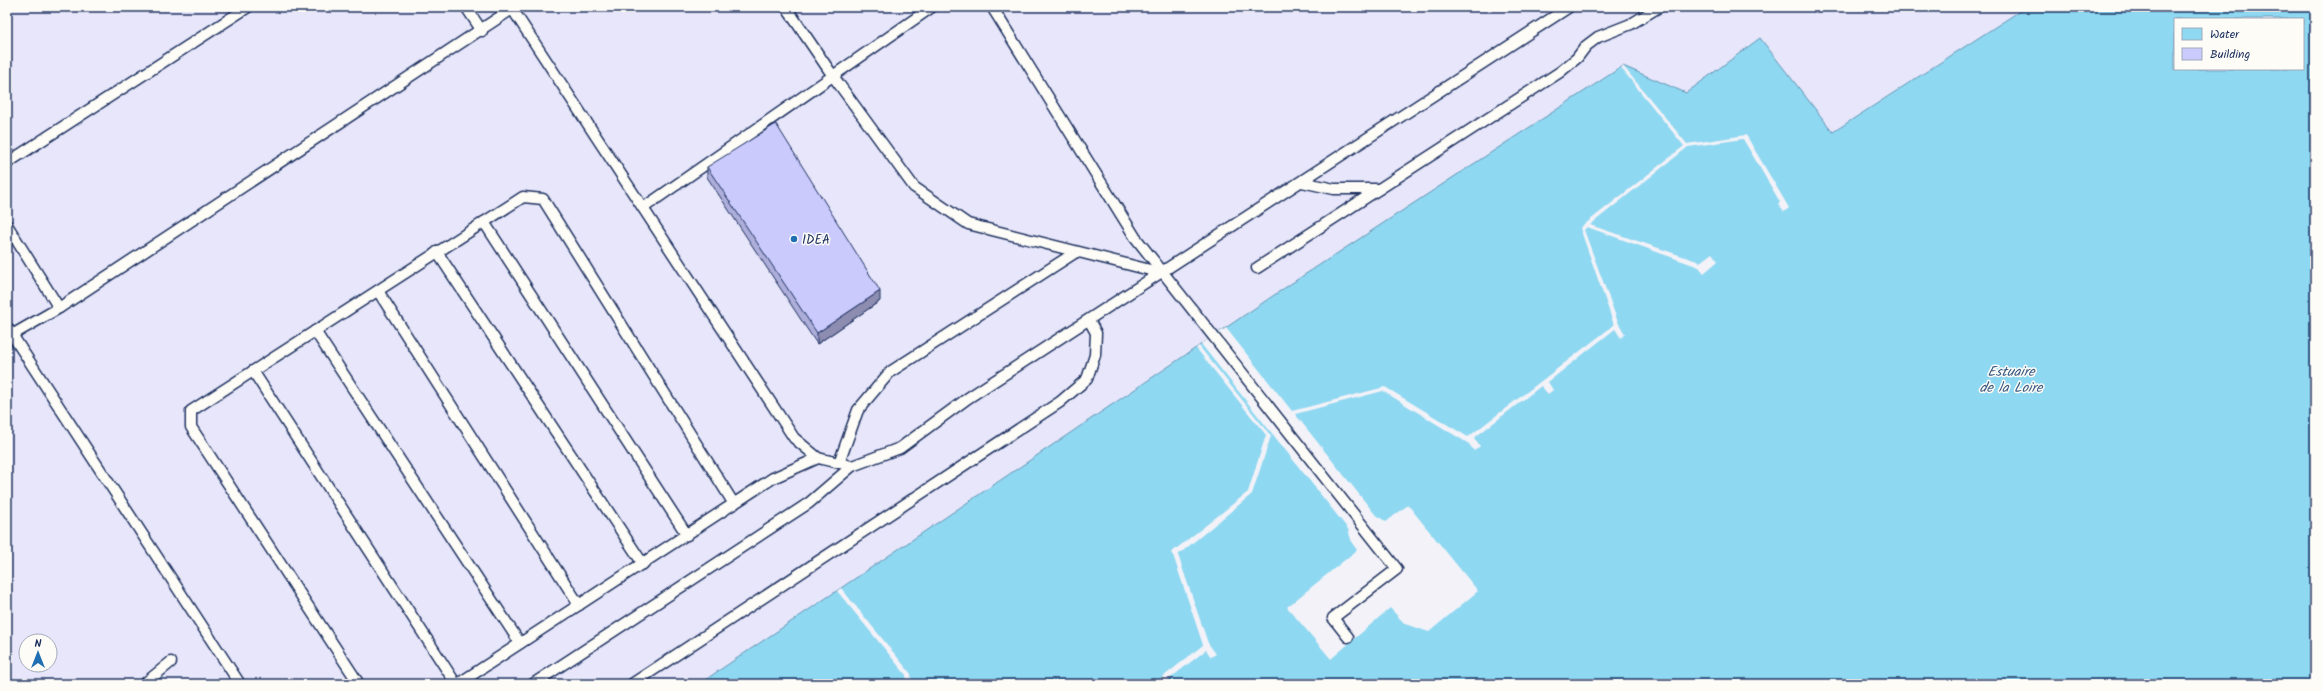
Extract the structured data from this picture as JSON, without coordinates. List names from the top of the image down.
{
  "water": ["Estuaire de la Loire"],
  "places": ["IDEA"],
  "legend": ["Water", "Building"],
  "north": "top"
}
